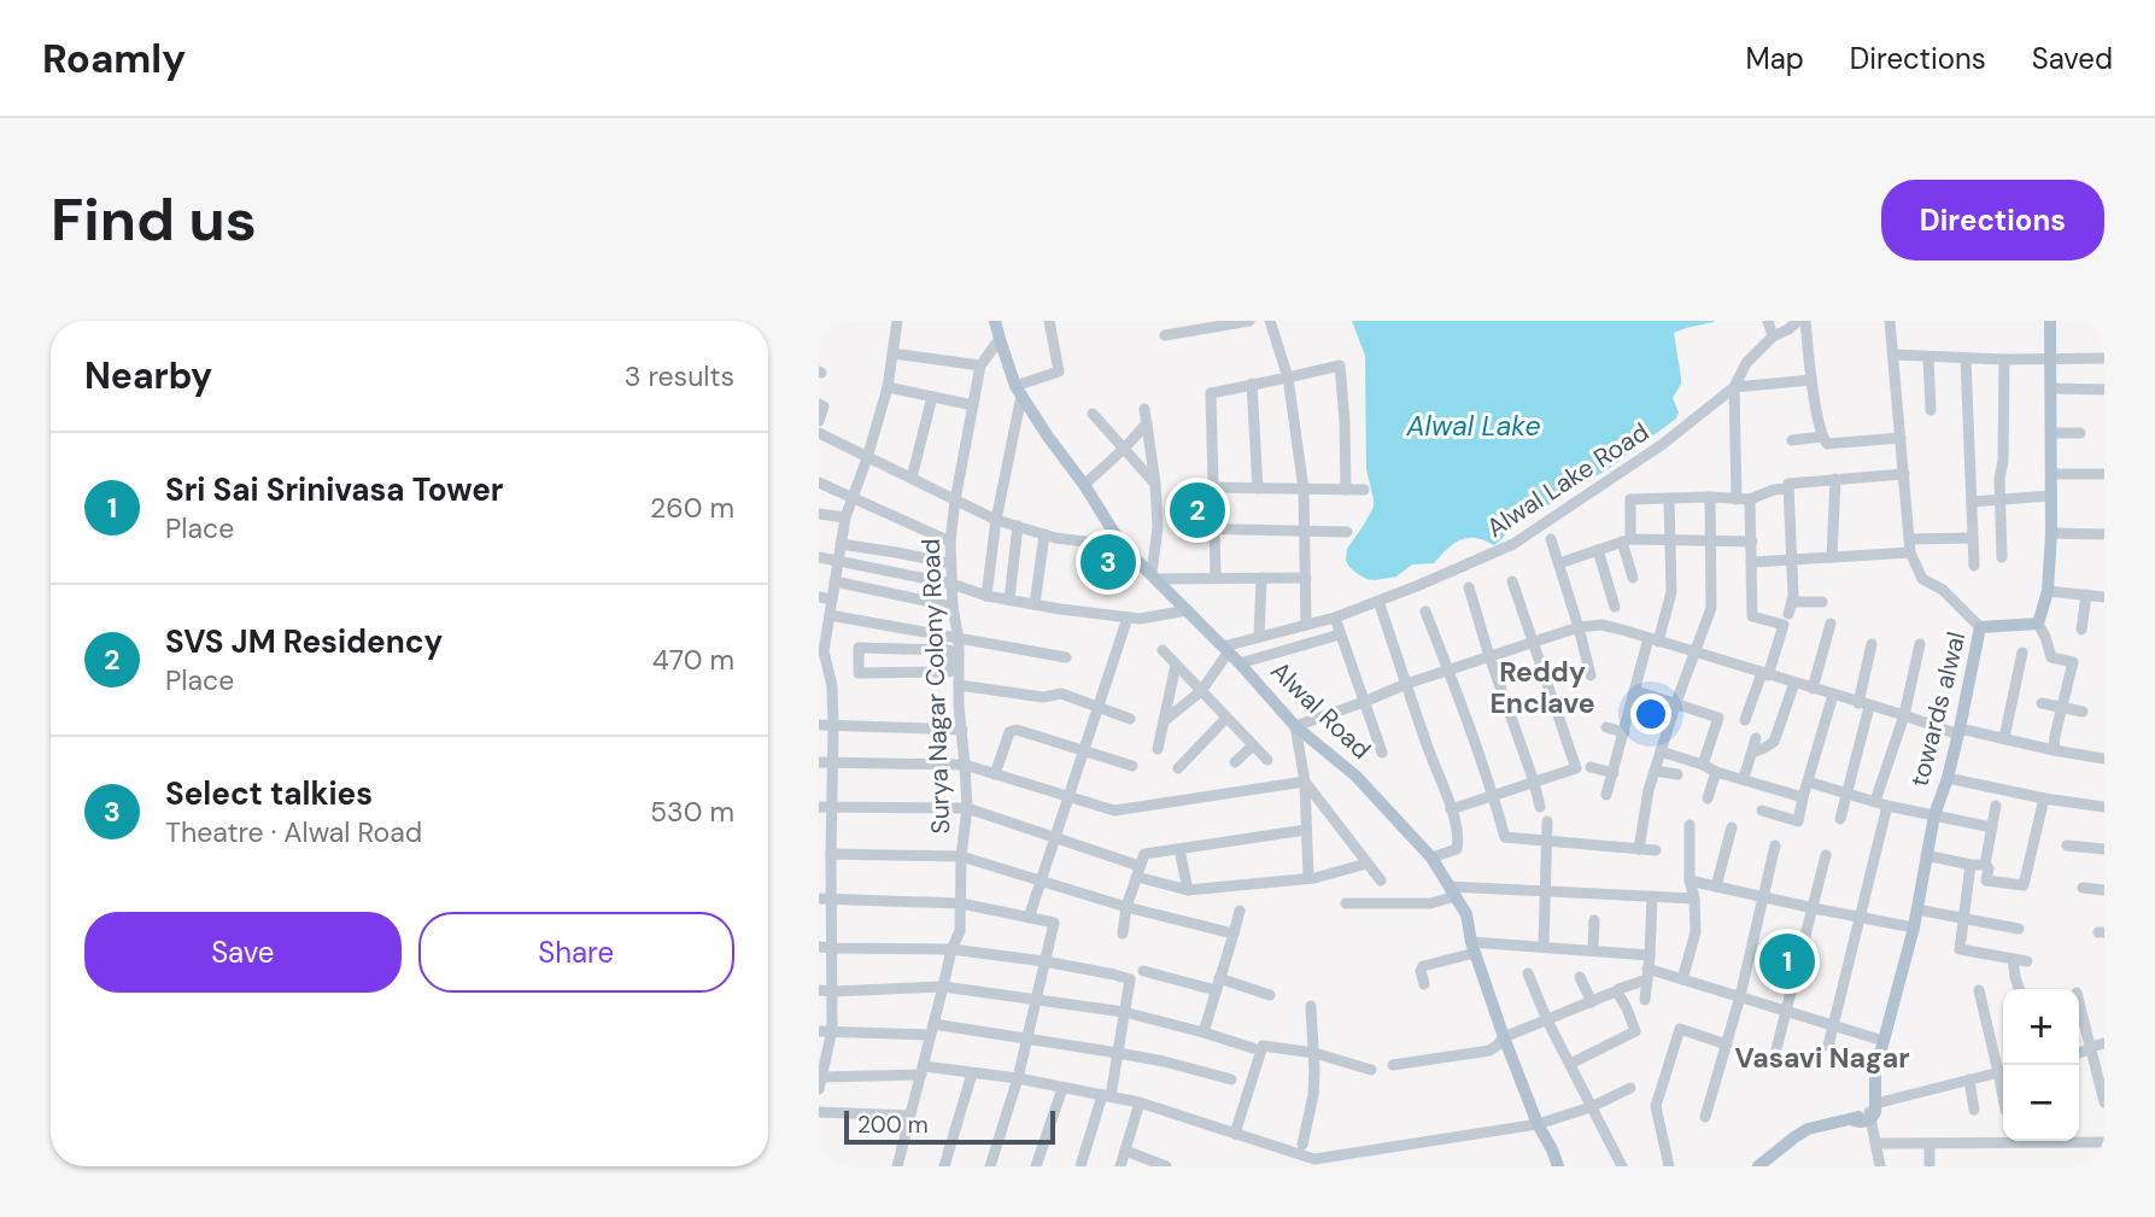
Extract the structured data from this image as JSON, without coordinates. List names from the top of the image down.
{
  "streets": {
    "main road": ["towards alwal", "Alwal Road"],
    "street": ["Alwal Lake Road", "Surya Nagar Colony Road"]
  },
  "crossings": [
    ["Alwal Lake Road", "Alwal Road"]
  ],
  "districts": ["Reddy Enclave", "Vasavi Nagar"],
  "water": ["Alwal Lake"],
  "scale_bar": "200 m",
  "page": {
    "header": "Roamly",
    "nav": ["Map", "Directions", "Saved"],
    "buttons": [
      "Directions",
      ["Save", "Share"]
    ],
    "title": "Find us",
    "heading": ["Nearby", "3 results"],
    "list": [
      {
        "mark": "1",
        "name": "Sri Sai Srinivasa Tower",
        "note": "Place",
        "value": "260 m"
      },
      {
        "mark": "2",
        "name": "SVS JM Residency",
        "note": "Place",
        "value": "470 m"
      },
      {
        "mark": "3",
        "name": "Select talkies",
        "note": "Theatre · Alwal Road",
        "value": "530 m"
      }
    ],
    "pins": ["2", "3", "1"],
    "map_buttons": ["+", "−"],
    "scale": "200 m"
  }
}
